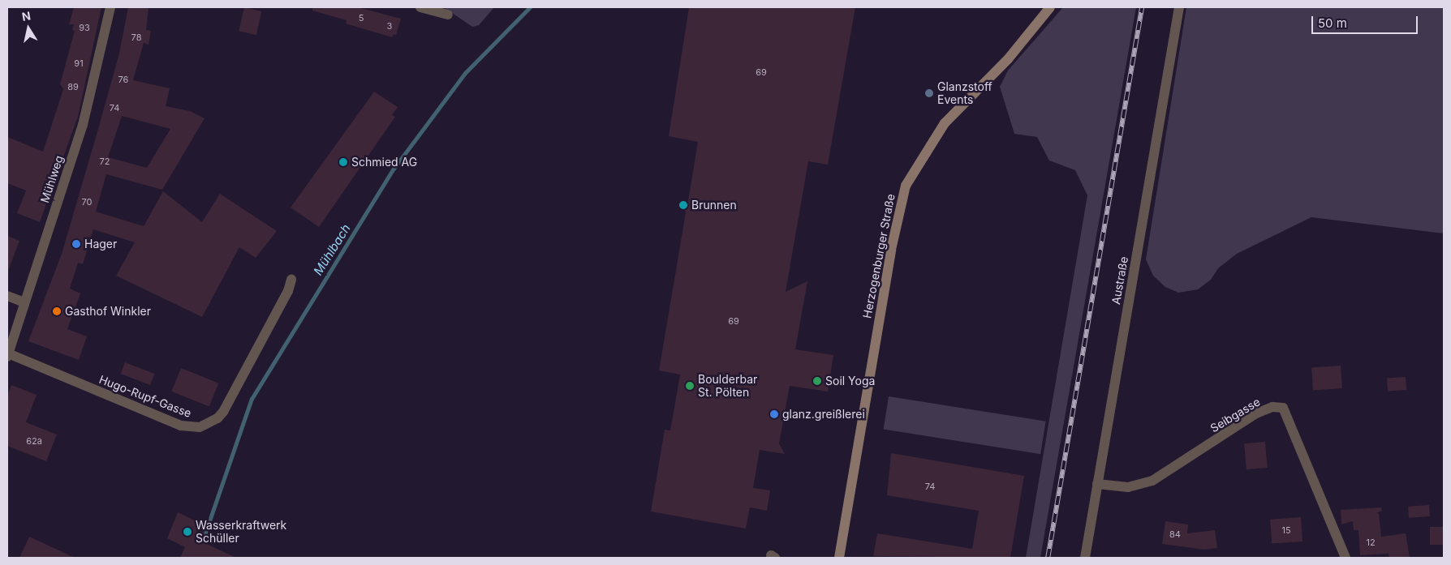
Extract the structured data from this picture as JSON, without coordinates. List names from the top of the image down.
{
  "streets": {
    "street": [
      "Mühlweg",
      "Herzogenburger Straße",
      "Austraße",
      "Hugo-Rupf-Gasse",
      "Seibgasse"
    ]
  },
  "crossings": [
    ["Mühlweg", "Hugo-Rupf-Gasse"],
    ["Austraße", "Seibgasse"]
  ],
  "water": ["Mühlbach"],
  "places": [
    "Glanzstoff Events",
    "Schmied AG",
    "Brunnen",
    "Hager",
    "Gasthof Winkler",
    "Soil Yoga",
    "Boulderbar St. Pölten",
    "glanz.greißlerei",
    "Wasserkraftwerk Schüller"
  ],
  "house_numbers": [
    "5",
    "3",
    "93",
    "78",
    "91",
    "69",
    "76",
    "89",
    "74",
    "72",
    "70",
    "69",
    "62a",
    "74",
    "15",
    "84",
    "12"
  ],
  "scale_bar": "50 m",
  "north": "top"
}
